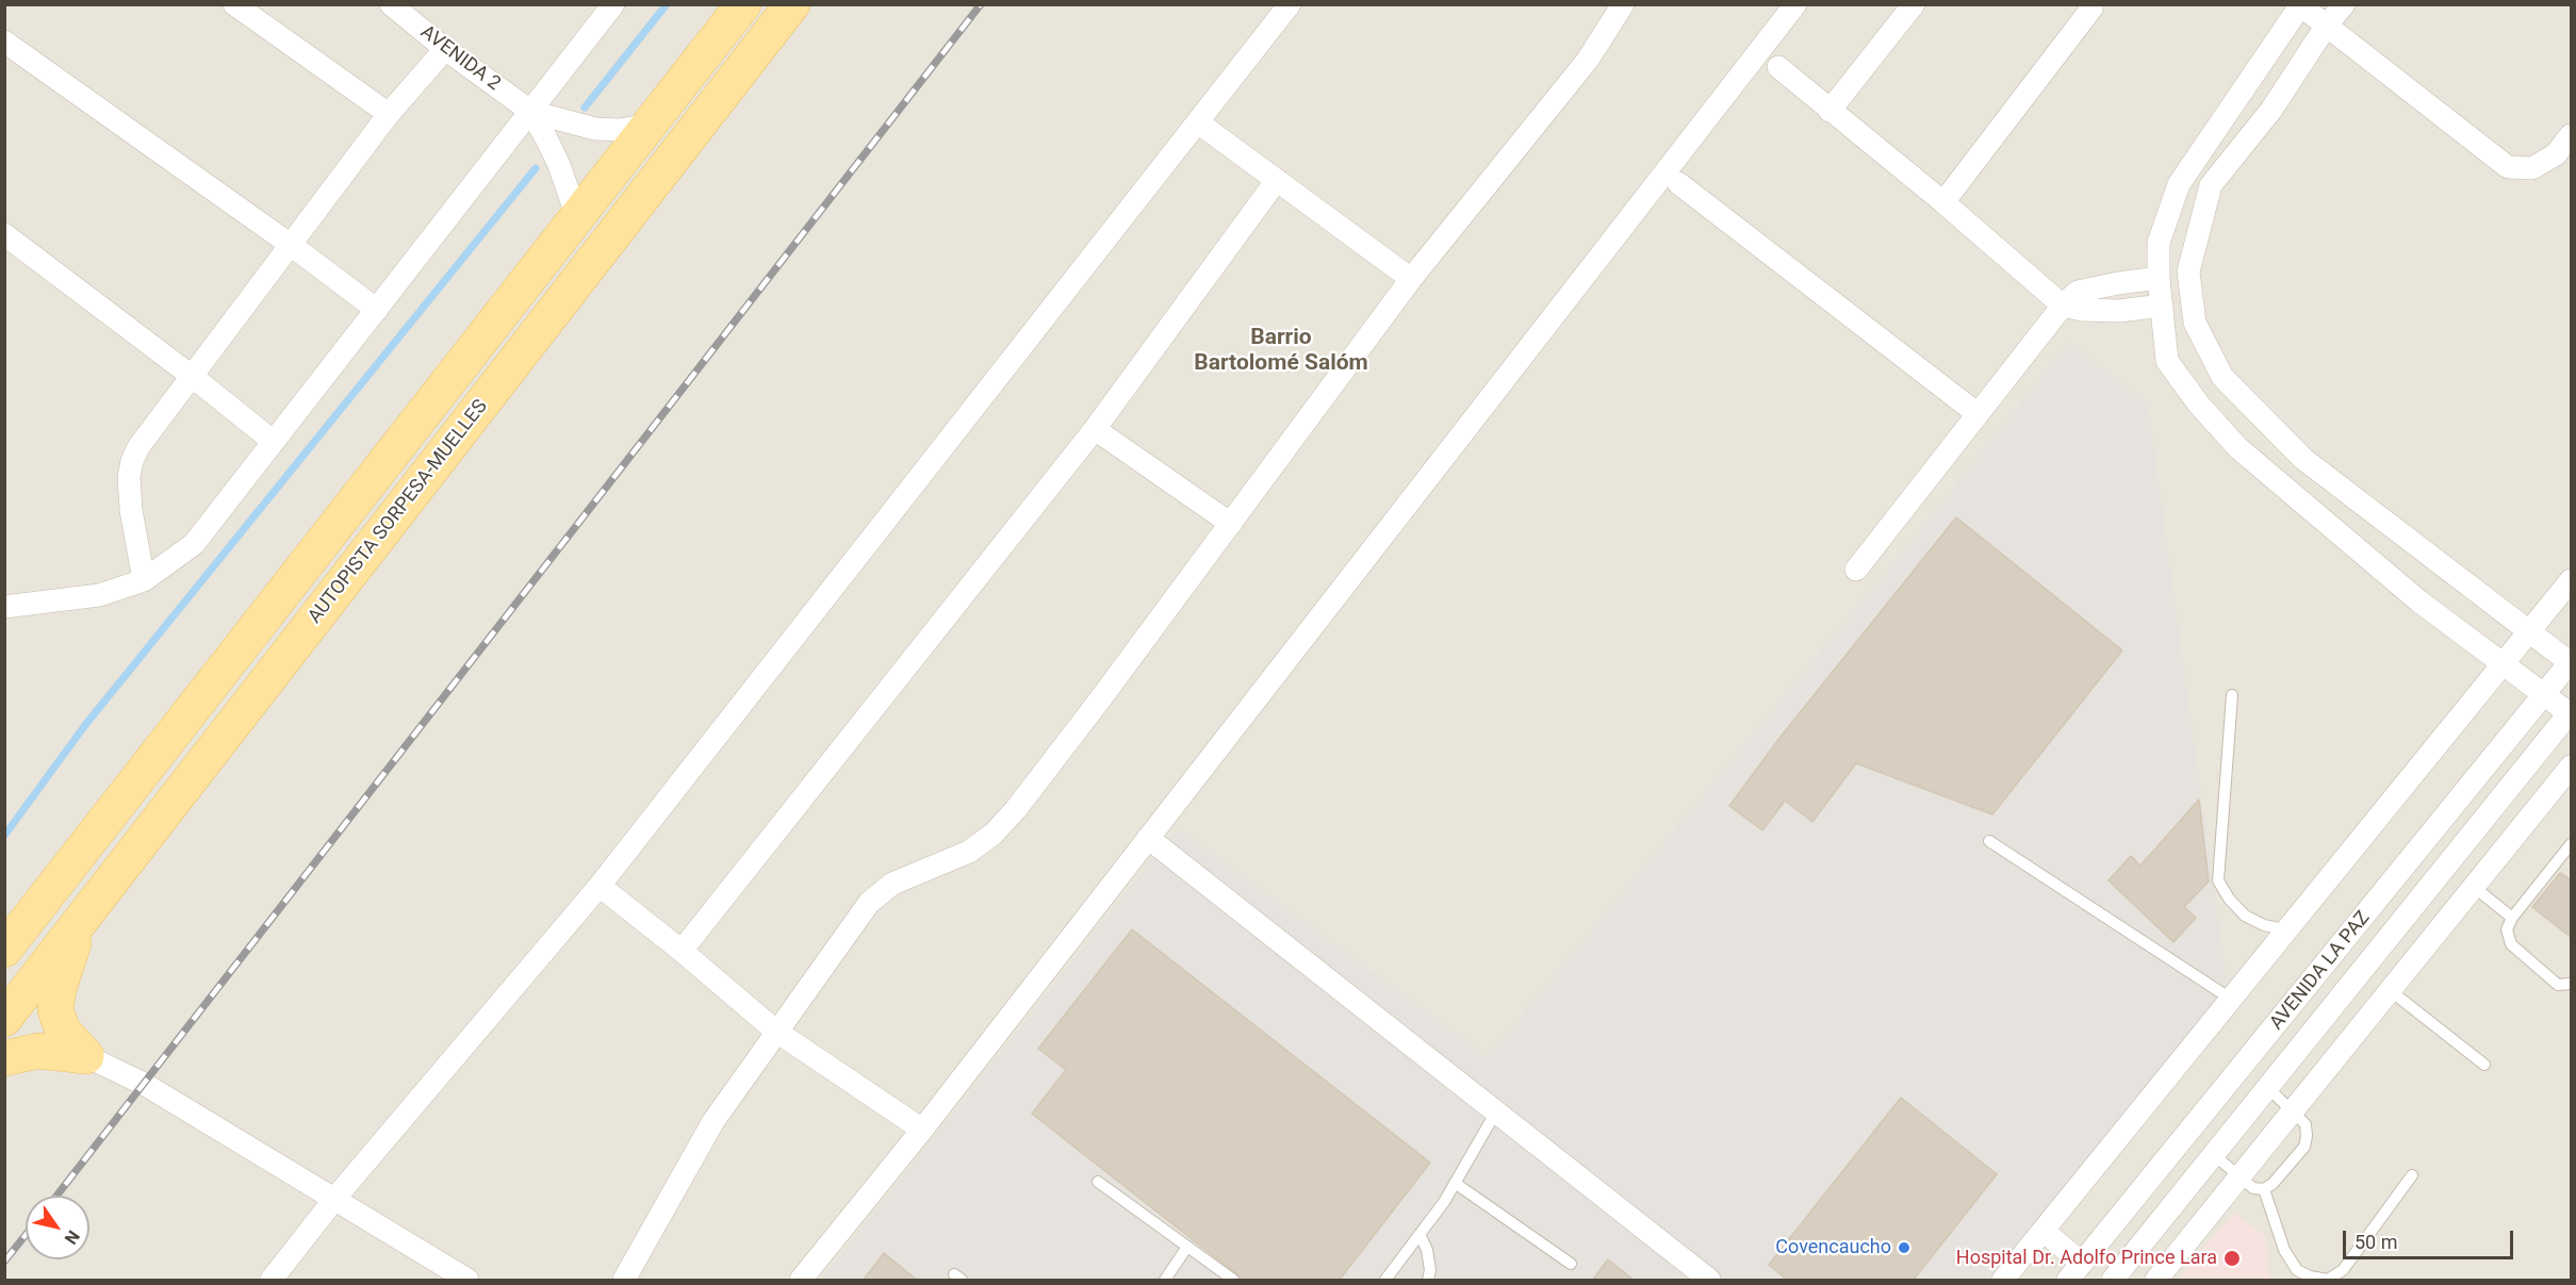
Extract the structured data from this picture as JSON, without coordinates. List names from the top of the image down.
{
  "streets": {
    "main road": ["AUTOPISTA SORPESA-MUELLES"],
    "street": ["AVENIDA 2", "AVENIDA LA PAZ"]
  },
  "districts": ["Barrio Bartolomé Salóm"],
  "places": ["Covencaucho", "Hospital Dr. Adolfo Prince Lara"],
  "scale_bar": "50 m",
  "north": "bottom right"
}
